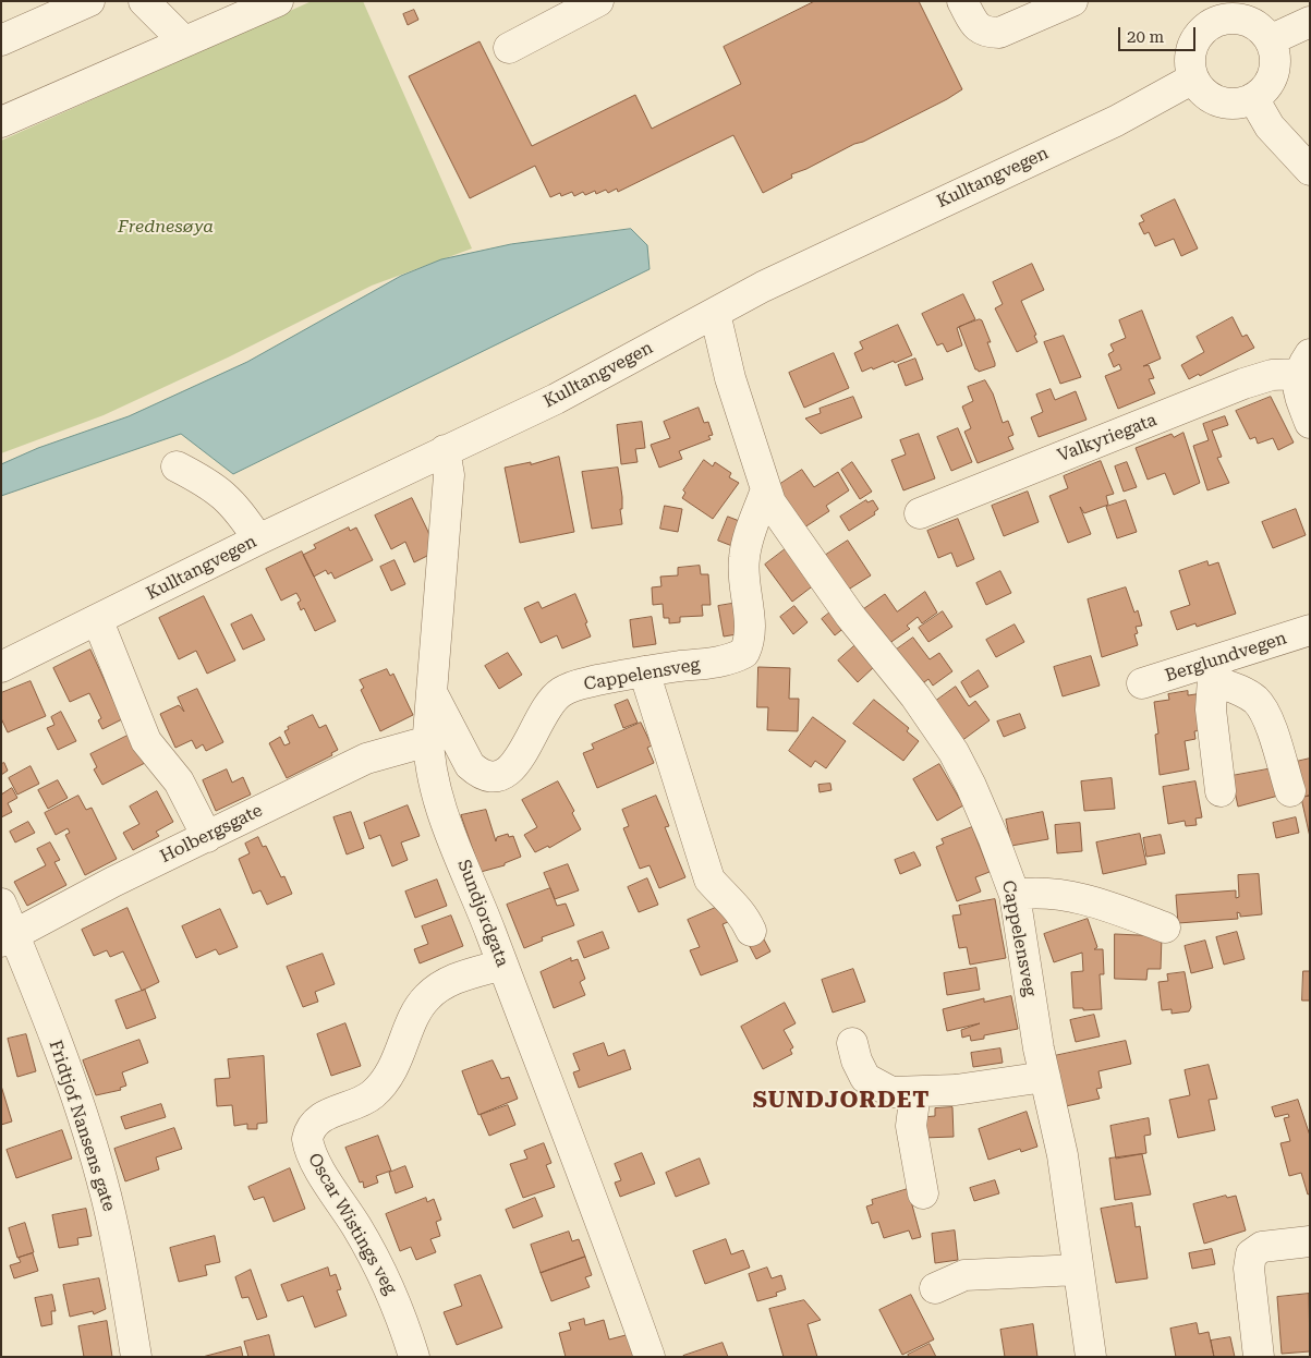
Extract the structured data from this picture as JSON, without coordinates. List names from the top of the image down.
{
  "streets": {
    "street": [
      "Kulltangvegen",
      "Valkyriegata",
      "Berglundvegen",
      "Cappelensveg",
      "Holbergsgate",
      "Sundjordgata",
      "Fridtjof Nansens gate",
      "Oscar Wistings veg"
    ]
  },
  "crossings": [
    ["Kulltangvegen", "Cappelensveg"],
    ["Kulltangvegen", "Sundjordgata"],
    ["Cappelensveg", "Sundjordgata"],
    ["Holbergsgate", "Sundjordgata"],
    ["Holbergsgate", "Fridtjof Nansens gate"],
    ["Sundjordgata", "Oscar Wistings veg"]
  ],
  "districts": ["SUNDJORDET"],
  "parks": ["Frednesøya"],
  "scale_bar": "20 m"
}
